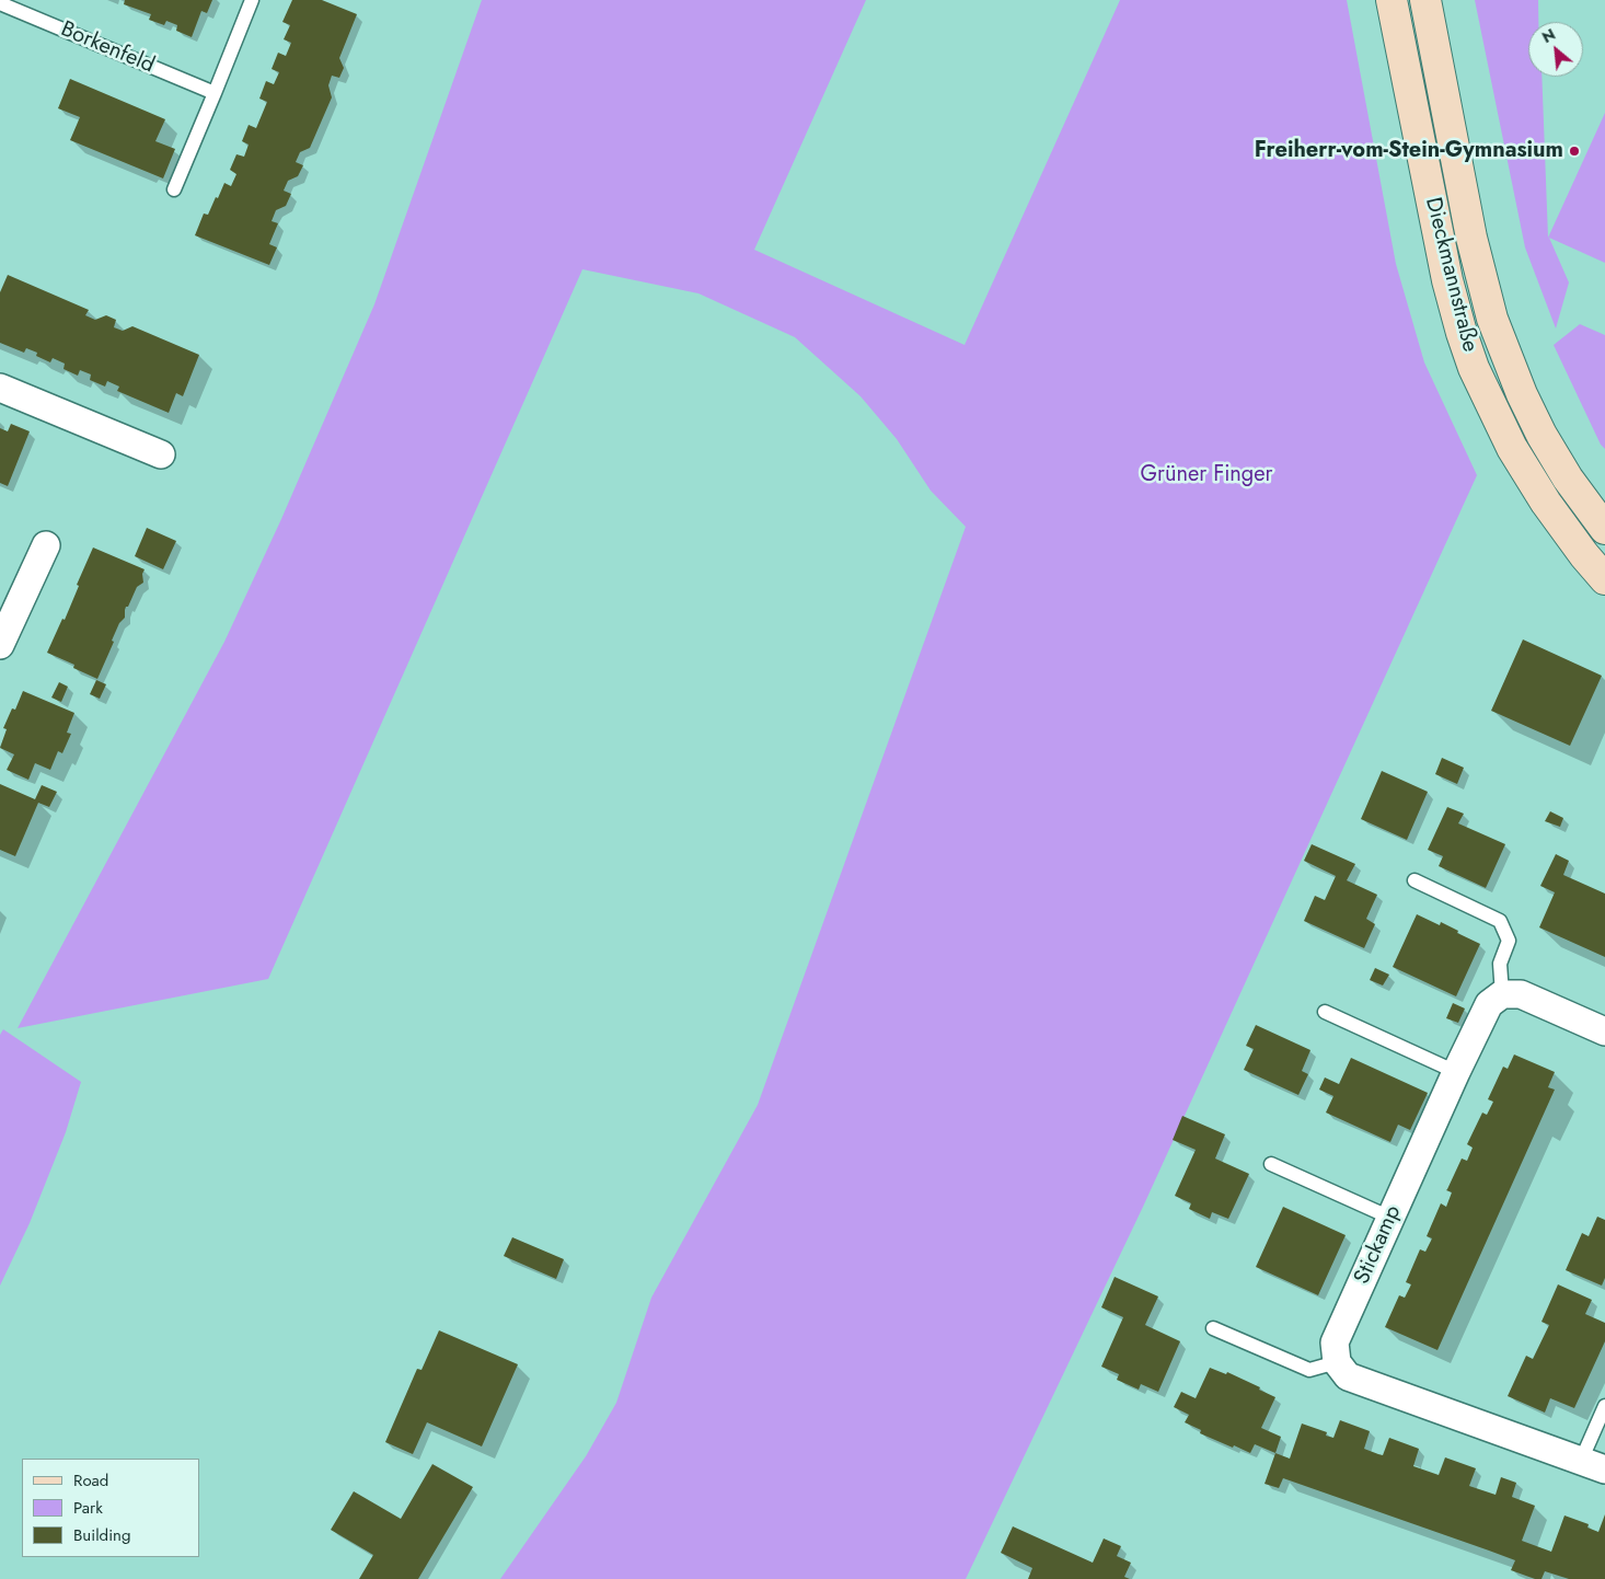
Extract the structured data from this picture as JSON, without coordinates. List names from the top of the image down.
{
  "streets": {
    "street": ["Dieckmannstraße", "Stickamp"],
    "lane": ["Borkenfeld"]
  },
  "parks": ["Grüner Finger"],
  "places": ["Freiherr-vom-Stein-Gymnasium"],
  "legend": ["Road", "Park", "Building"],
  "north": "top left"
}
